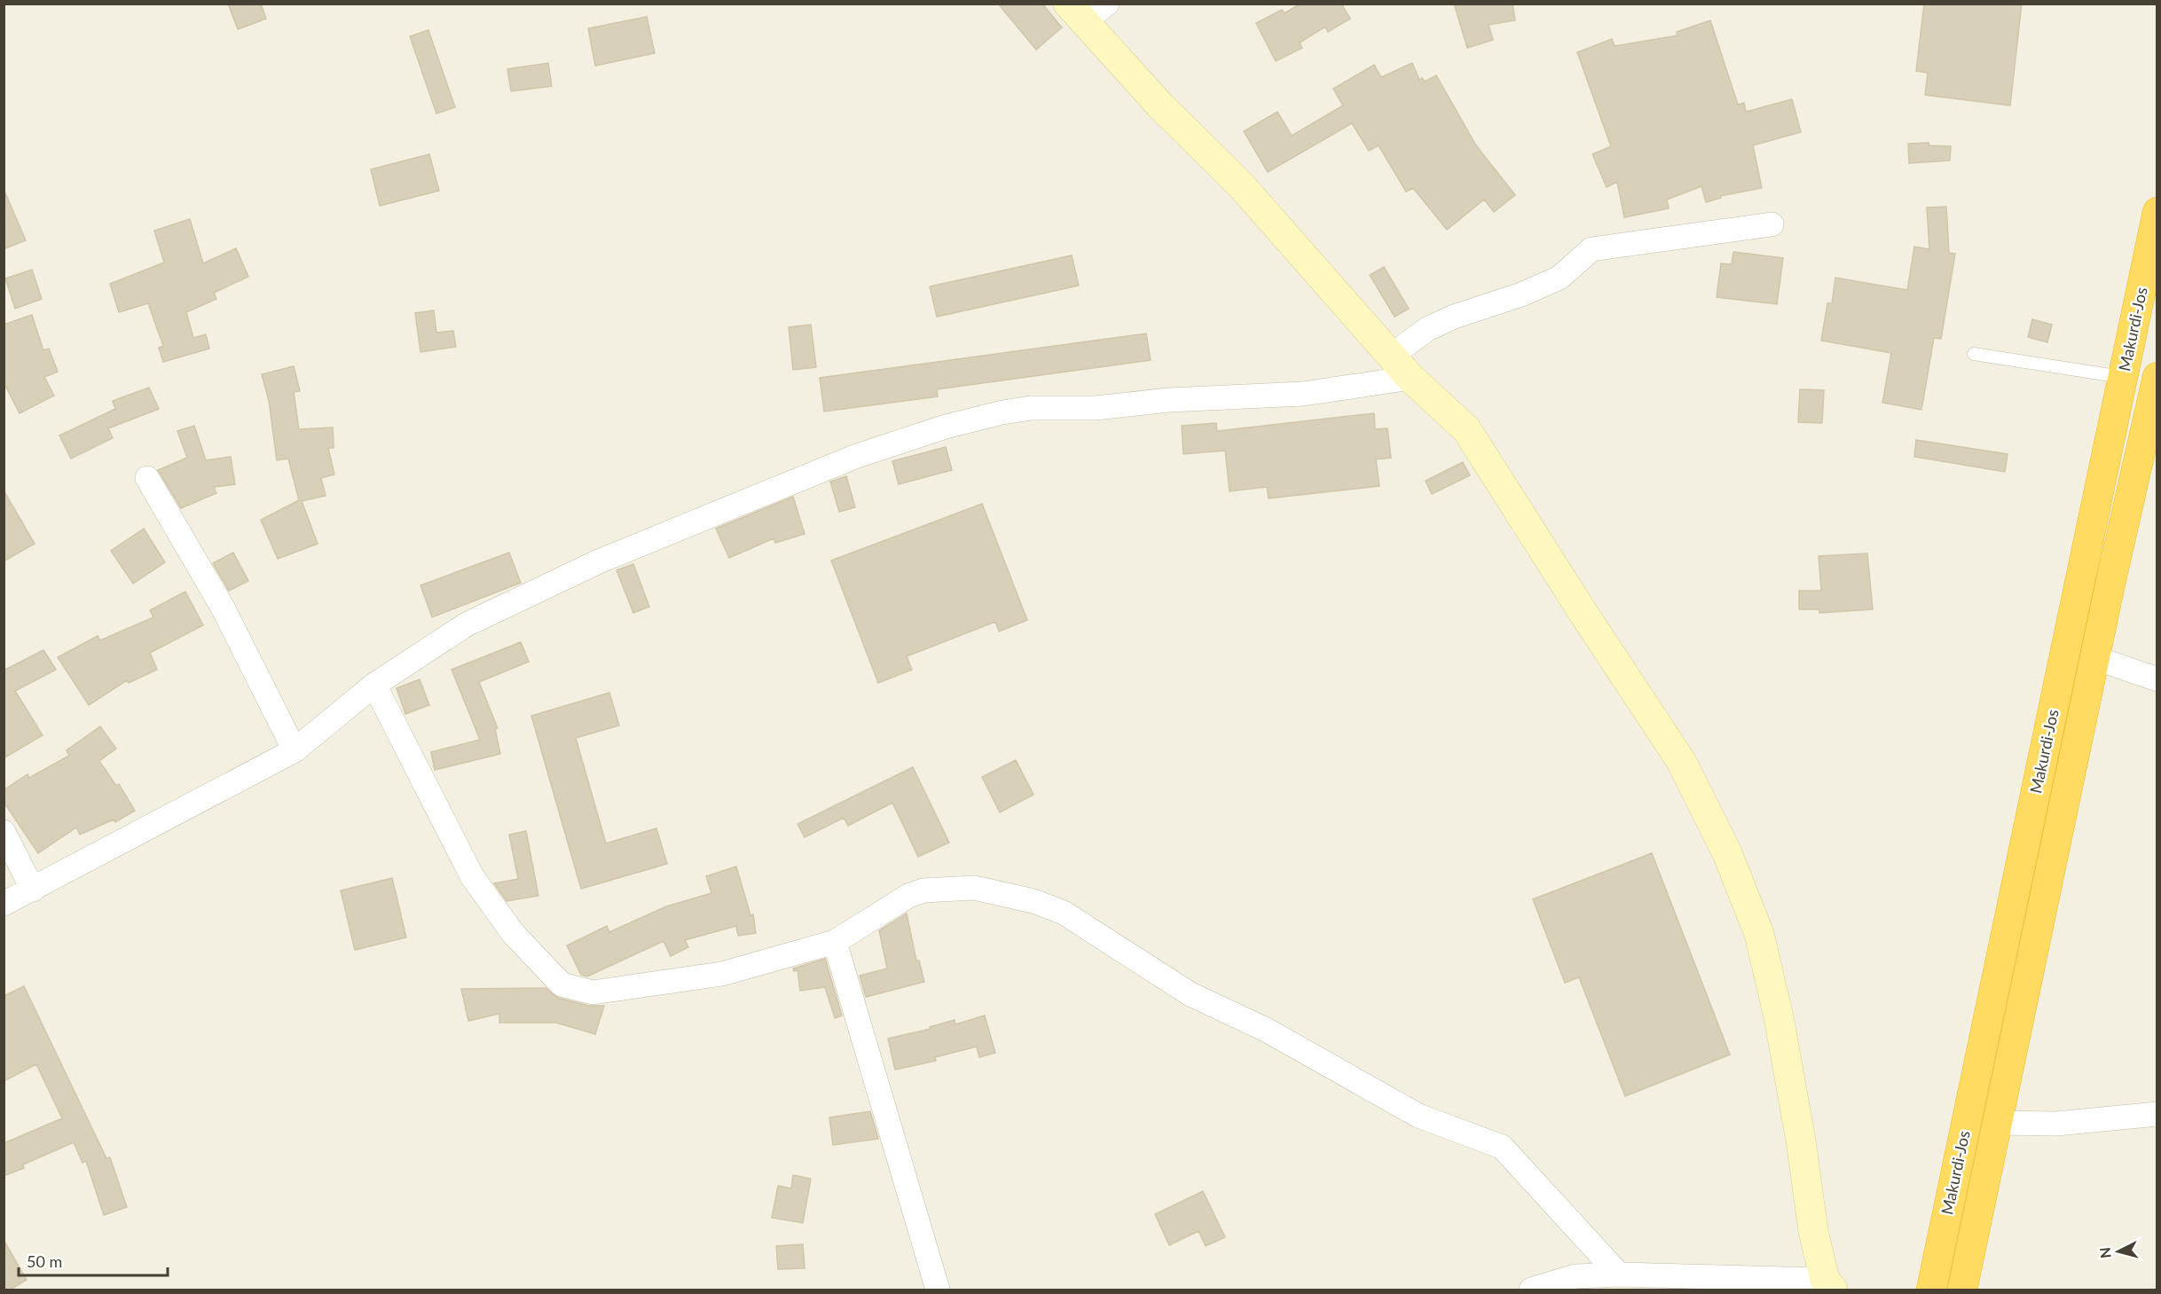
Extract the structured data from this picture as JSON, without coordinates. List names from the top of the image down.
{
  "streets": {
    "highway": ["Makurdi-Jos"]
  },
  "scale_bar": "50 m",
  "north": "left"
}
